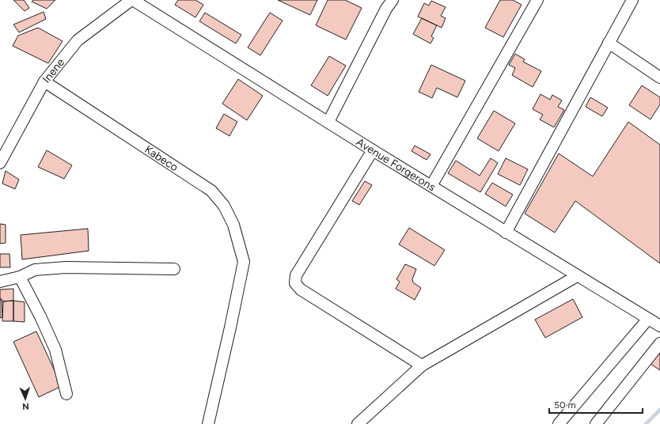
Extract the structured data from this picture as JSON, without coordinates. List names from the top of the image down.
{
  "streets": {
    "street": ["Inene", "Kabeco", "Avenue Forgerons"]
  },
  "crossings": [
    ["Inene", "Kabeco"],
    ["Inene", "Avenue Forgerons"]
  ],
  "scale_bar": "50 m",
  "north": "bottom"
}
